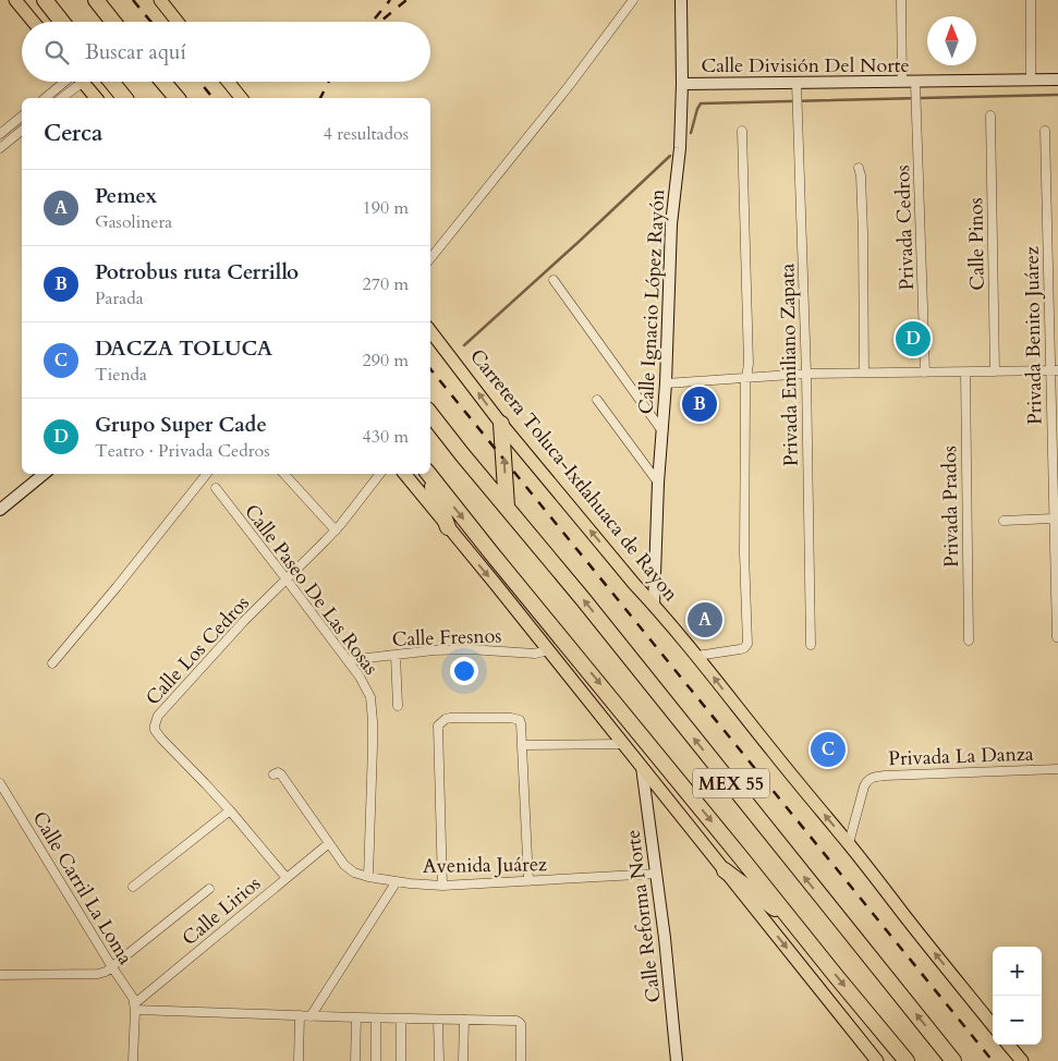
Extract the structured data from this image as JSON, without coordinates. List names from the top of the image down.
{
  "streets": {
    "highway": ["MEX 55"],
    "main road": [
      "Calle División Del Norte",
      "Calle Ignacio López Rayón",
      "Carretera Toluca-Ixtlahuaca de Rayon",
      "Calle Reforma Norte"
    ],
    "street": [
      "Privada Cedros",
      "Calle Pinos",
      "Privada Benito Juárez",
      "Privada Emiliano Zapata",
      "Privada Prados",
      "Calle Paseo De Las Rosas",
      "Calle Fresnos",
      "Calle Los Cedros",
      "Privada La Danza",
      "Avenida Juárez",
      "Calle Carril La Loma",
      "Calle Lirios"
    ]
  },
  "crossings": [
    ["Calle División Del Norte", "Privada Cedros"],
    ["Calle División Del Norte", "Calle Ignacio López Rayón"],
    ["Calle División Del Norte", "Privada Emiliano Zapata"],
    ["Calle Ignacio López Rayón", "Carretera Toluca-Ixtlahuaca de Rayon"],
    ["Privada Emiliano Zapata", "Carretera Toluca-Ixtlahuaca de Rayon"],
    ["Carretera Toluca-Ixtlahuaca de Rayon", "Privada La Danza"],
    ["Calle Paseo De Las Rosas", "Calle Fresnos"],
    ["Calle Paseo De Las Rosas", "Calle Los Cedros"],
    ["Calle Paseo De Las Rosas", "Avenida Juárez"],
    ["Calle Los Cedros", "Calle Lirios"],
    ["Avenida Juárez", "Calle Lirios"],
    ["Avenida Juárez", "Calle Reforma Norte"],
    ["Calle Carril La Loma", "Calle Lirios"]
  ],
  "one_way": ["Carretera Toluca-Ixtlahuaca de Rayon"],
  "north": "top",
  "page": {
    "search": "Buscar aquí",
    "heading": ["Cerca", "4 resultados"],
    "list": [
      {
        "mark": "A",
        "name": "Pemex",
        "note": "Gasolinera",
        "value": "190 m"
      },
      {
        "mark": "B",
        "name": "Potrobus ruta Cerrillo",
        "note": "Parada",
        "value": "270 m"
      },
      {
        "mark": "C",
        "name": "DACZA TOLUCA",
        "note": "Tienda",
        "value": "290 m"
      },
      {
        "mark": "D",
        "name": "Grupo Super Cade",
        "note": "Teatro · Privada Cedros",
        "value": "430 m"
      }
    ],
    "pins": [
      "D",
      "B",
      "A",
      "C"
    ],
    "map_buttons": ["+", "−"]
  }
}
